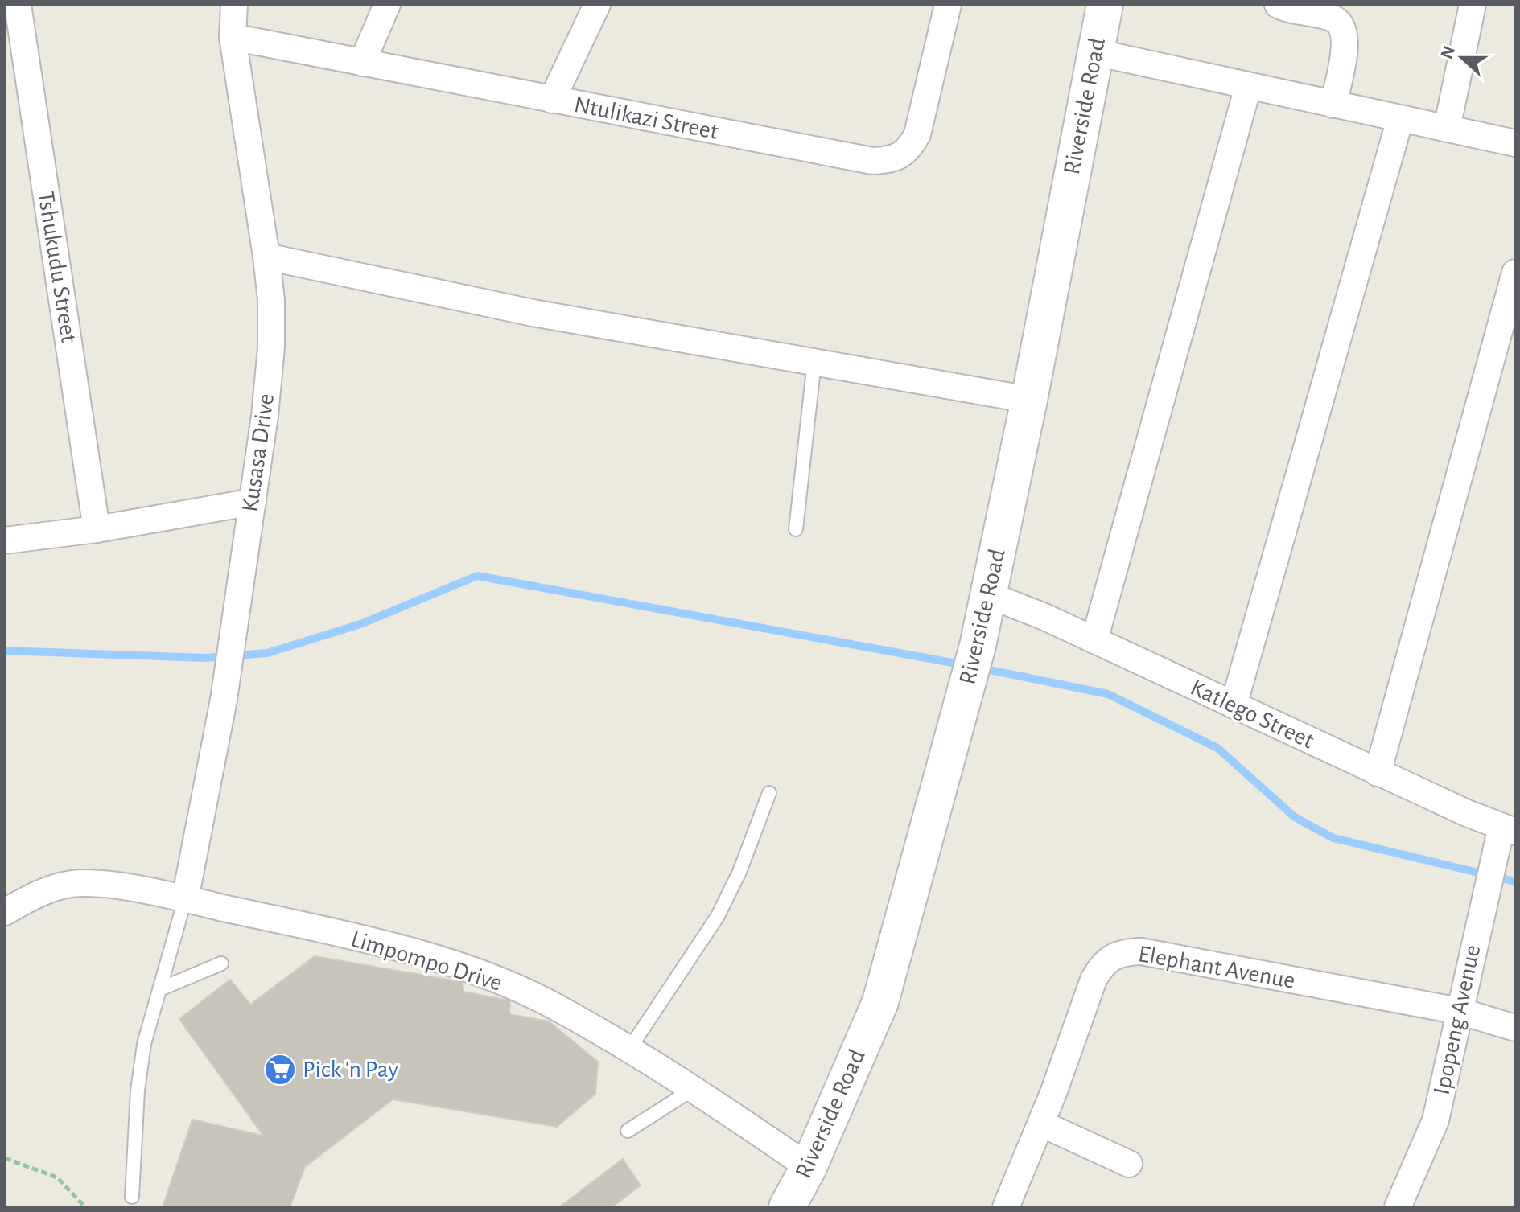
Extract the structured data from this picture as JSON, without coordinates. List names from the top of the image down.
{
  "streets": {
    "street": [
      "Riverside Road",
      "Ntulikazi Street",
      "Tshukudu Street",
      "Kusasa Drive",
      "Katlego Street",
      "Limpompo Drive",
      "Elephant Avenue",
      "Ipopeng Avenue"
    ]
  },
  "crossings": [
    ["Riverside Road", "Katlego Street"],
    ["Riverside Road", "Limpompo Drive"],
    ["Ntulikazi Street", "Kusasa Drive"],
    ["Kusasa Drive", "Limpompo Drive"],
    ["Katlego Street", "Ipopeng Avenue"],
    ["Elephant Avenue", "Ipopeng Avenue"]
  ],
  "places": {
    "supermarket": ["Pick 'n Pay"]
  },
  "north": "left"
}
